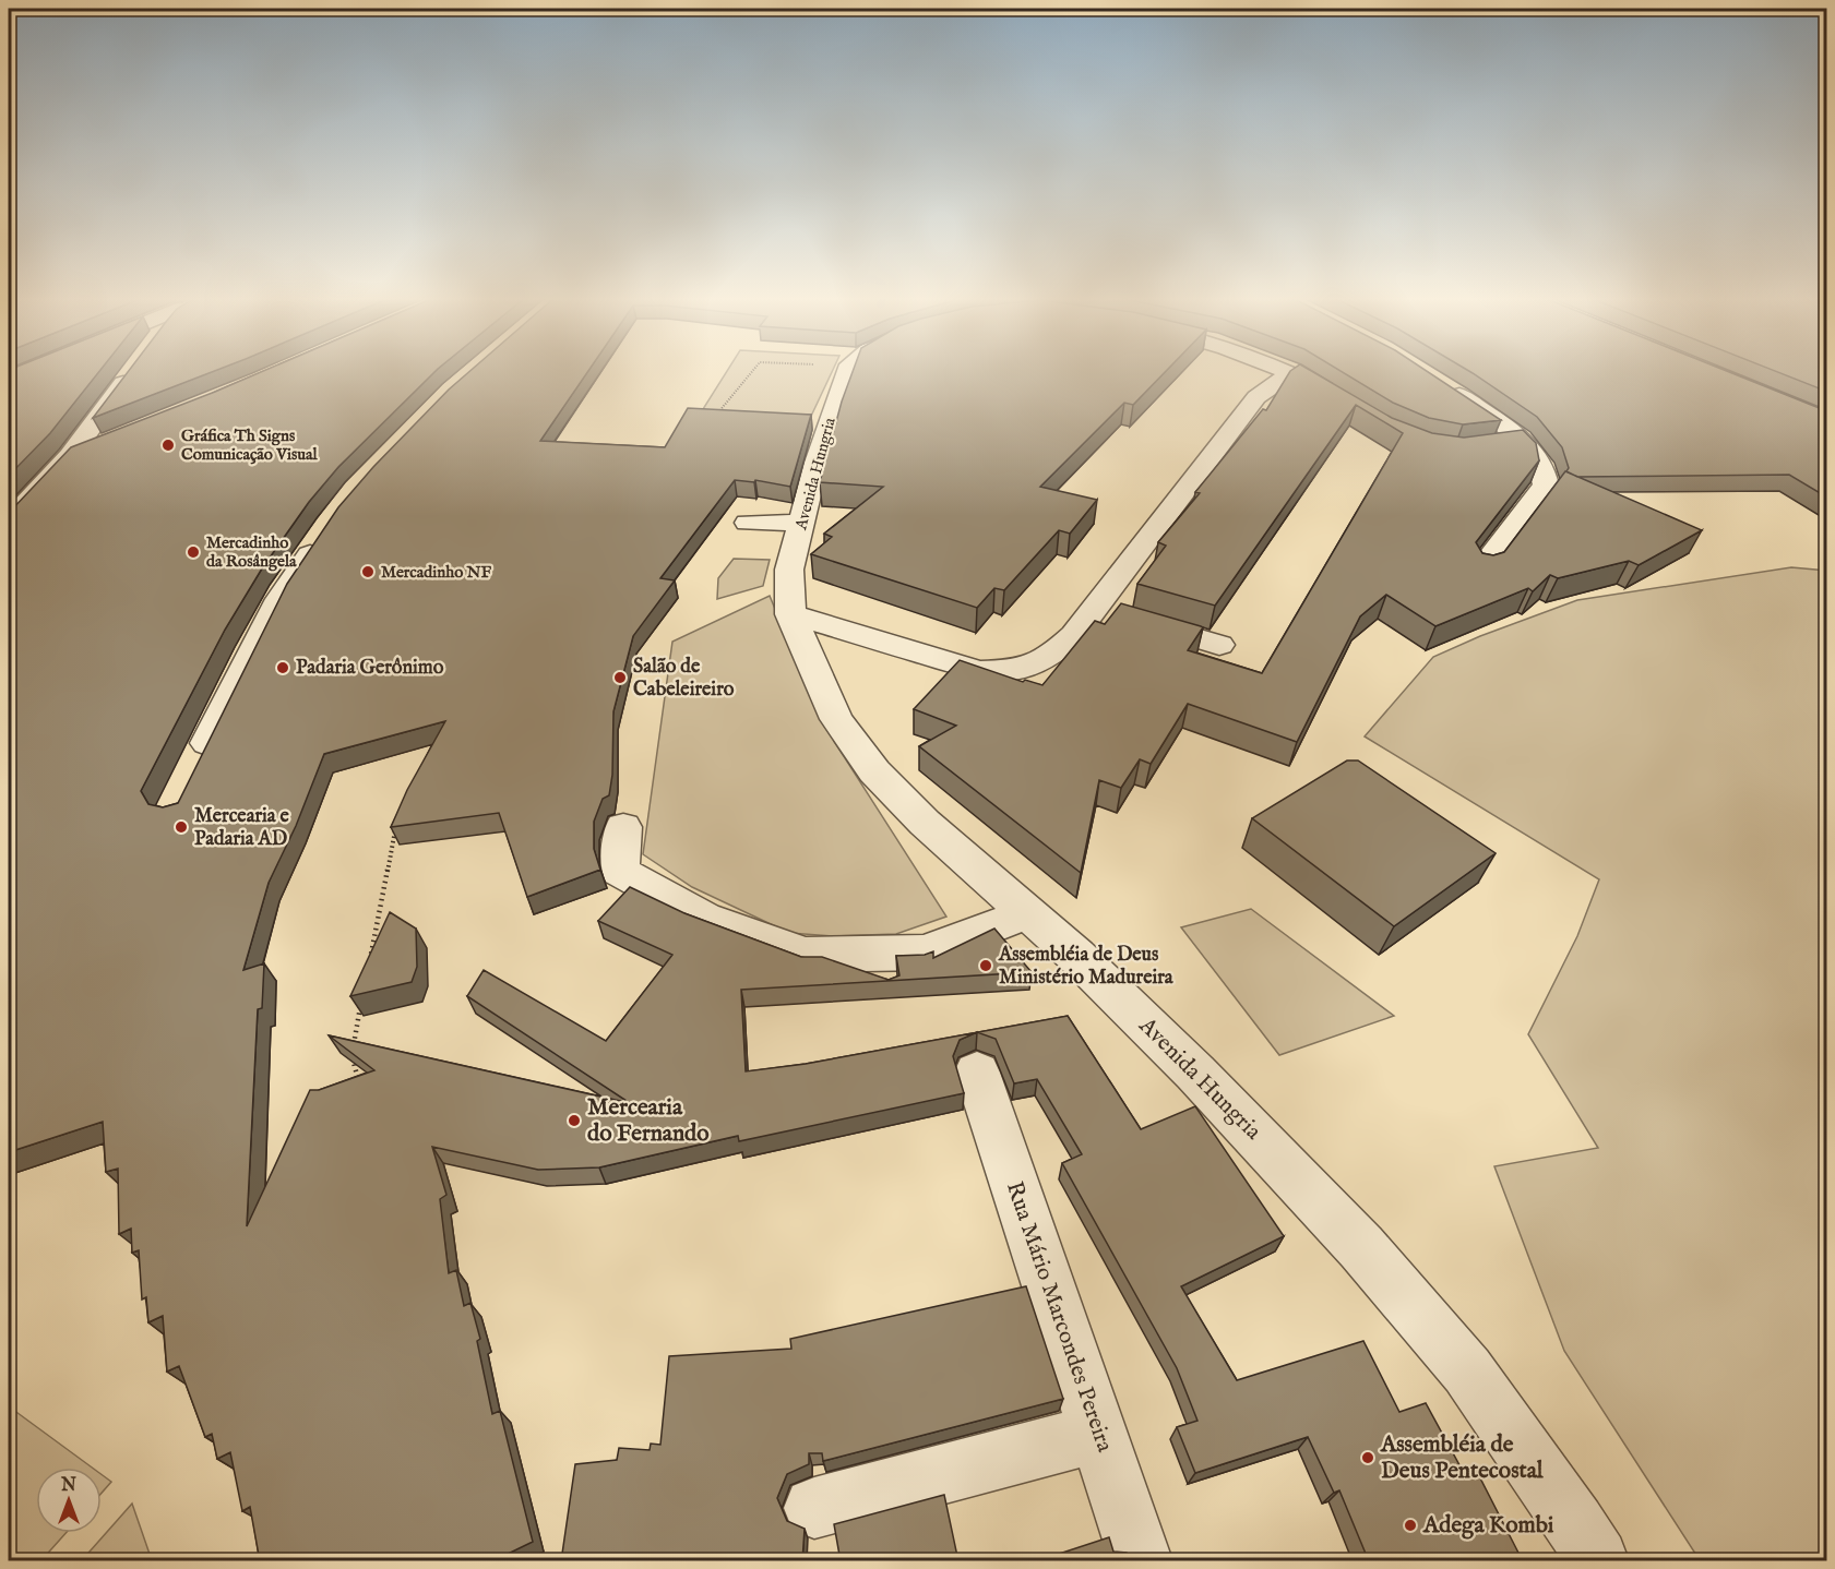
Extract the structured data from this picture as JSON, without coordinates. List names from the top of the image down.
{
  "streets": {
    "street": ["Avenida Hungria", "Rua Mário Marcondes Pereira"]
  },
  "places": [
    "Gráfica Th Signs Comunicação Visual",
    "Mercadinho da Rosângela",
    "Mercadinho NF",
    "Padaria Gerônimo",
    "Salão de Cabeleireiro",
    "Mercearia e Padaria AD",
    "Assembléia de Deus Ministério Madureira",
    "Mercearia do Fernando",
    "Assembléia de Deus Pentecostal",
    "Adega Kombi"
  ],
  "north": "top"
}
